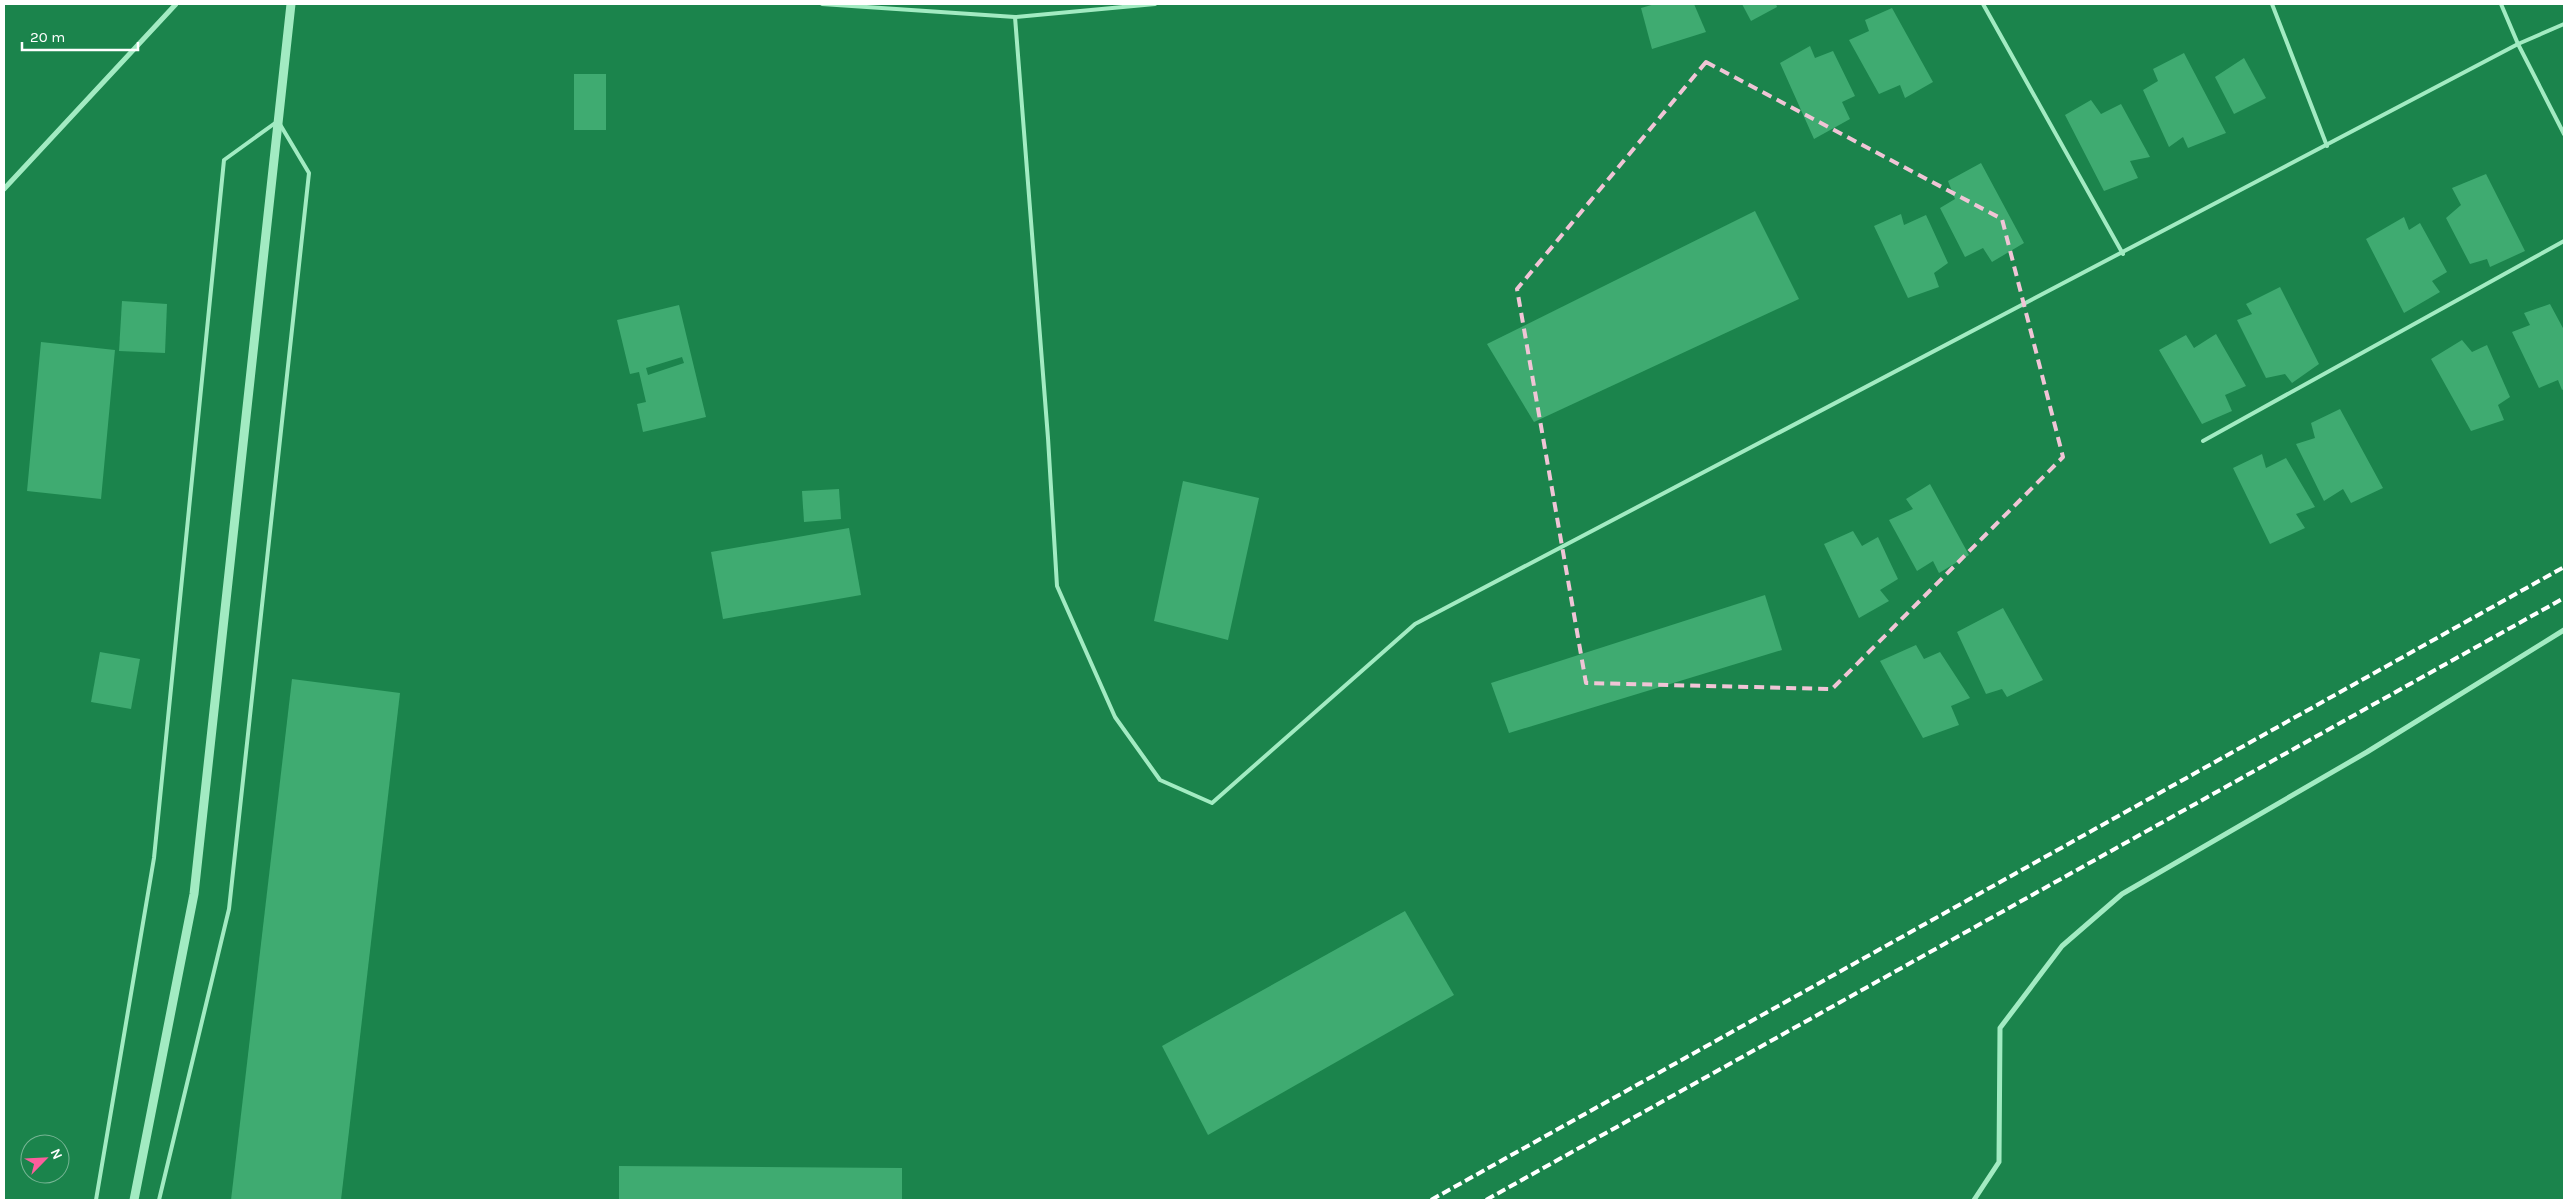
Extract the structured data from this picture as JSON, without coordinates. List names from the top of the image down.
{
  "scale_bar": "20 m",
  "north": "top right"
}
